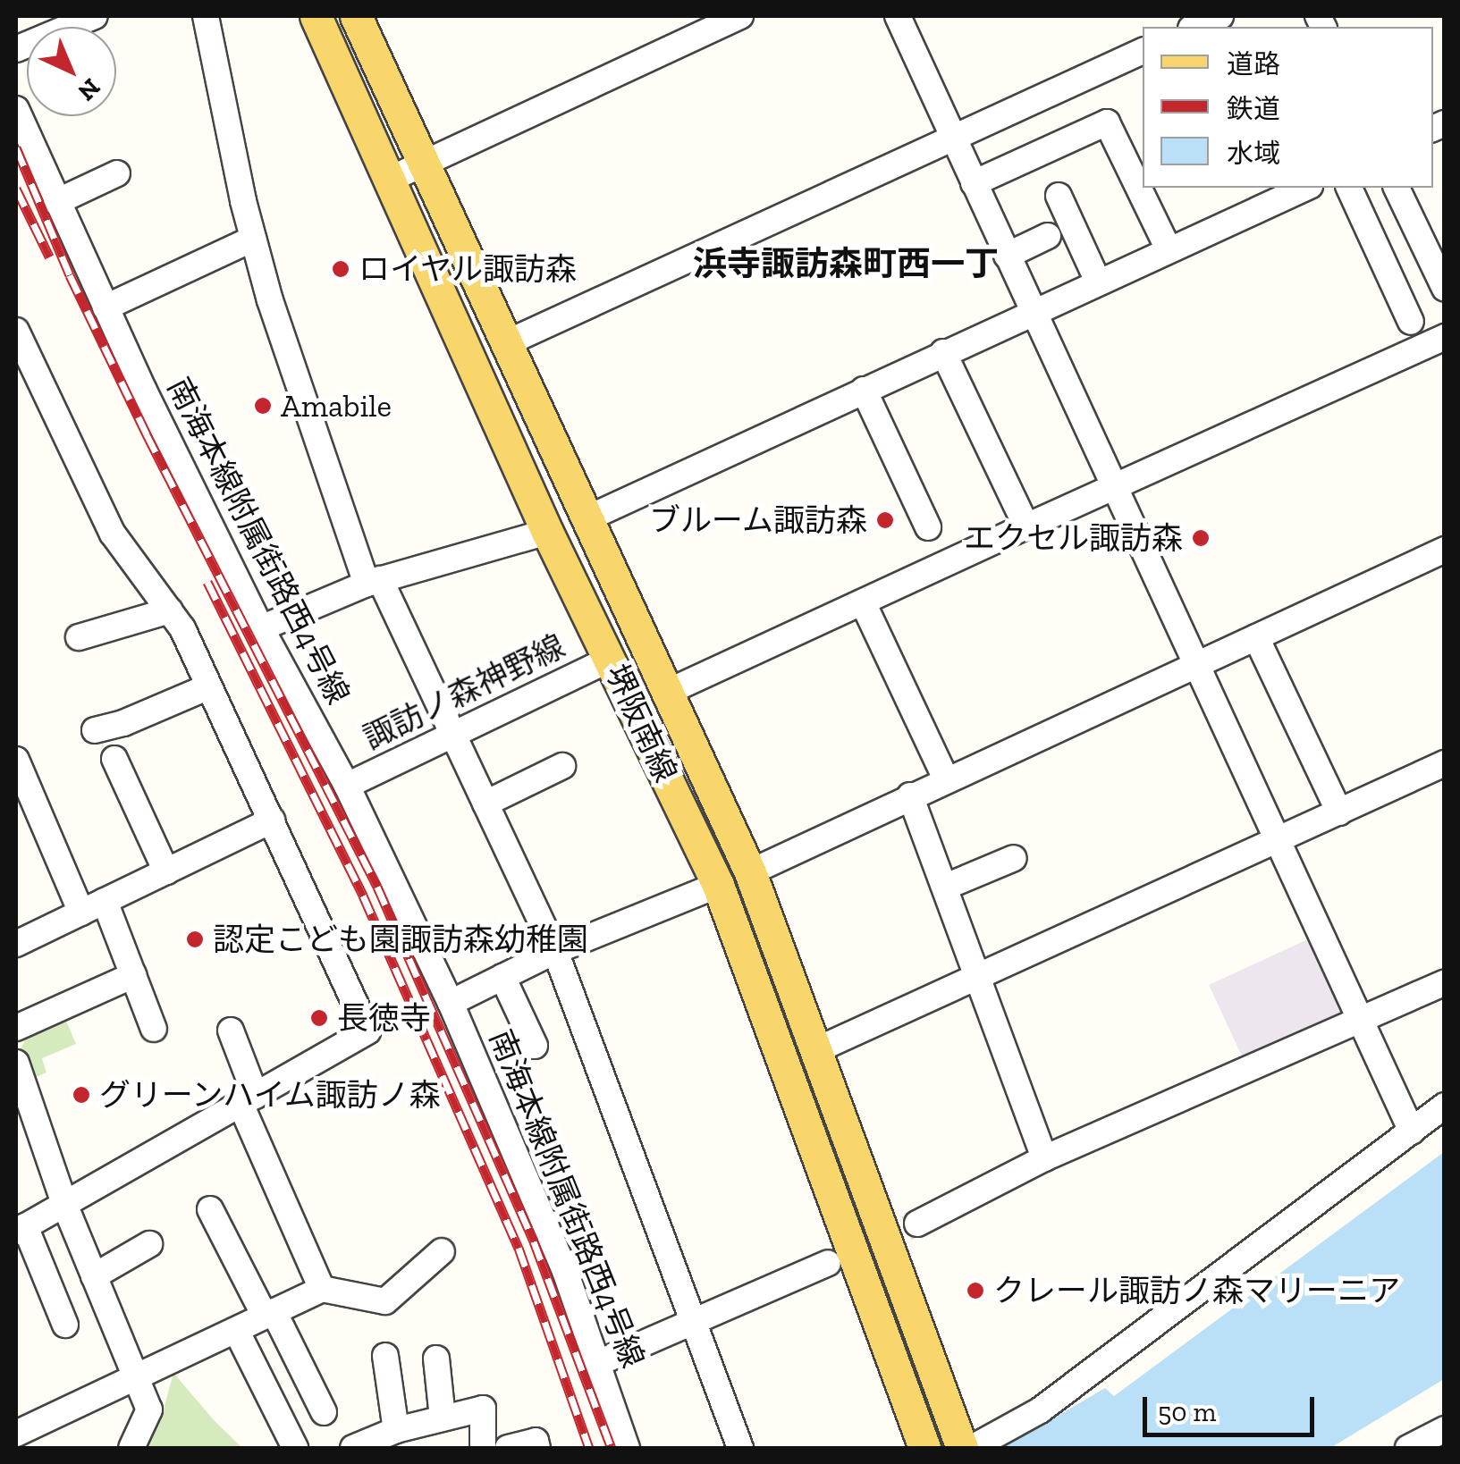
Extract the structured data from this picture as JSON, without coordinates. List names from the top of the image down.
{
  "streets": {
    "main road": ["堺阪南線"],
    "street": ["南海本線附属街路西4号線", "諏訪ノ森神野線"]
  },
  "crossings": [
    ["南海本線附属街路西4号線", "諏訪ノ森神野線"],
    ["諏訪ノ森神野線", "堺阪南線"]
  ],
  "districts": ["浜寺諏訪森町西一丁"],
  "places": [
    "ロイヤル諏訪森",
    "Amabile",
    "ブルーム諏訪森",
    "エクセル諏訪森",
    "認定こども園諏訪森幼稚園",
    "長徳寺",
    "グリーンハイム諏訪ノ森",
    "クレール諏訪ノ森マリーニア"
  ],
  "legend": ["道路", "鉄道", "水域"],
  "scale_bar": "50 m",
  "north": "bottom right"
}
